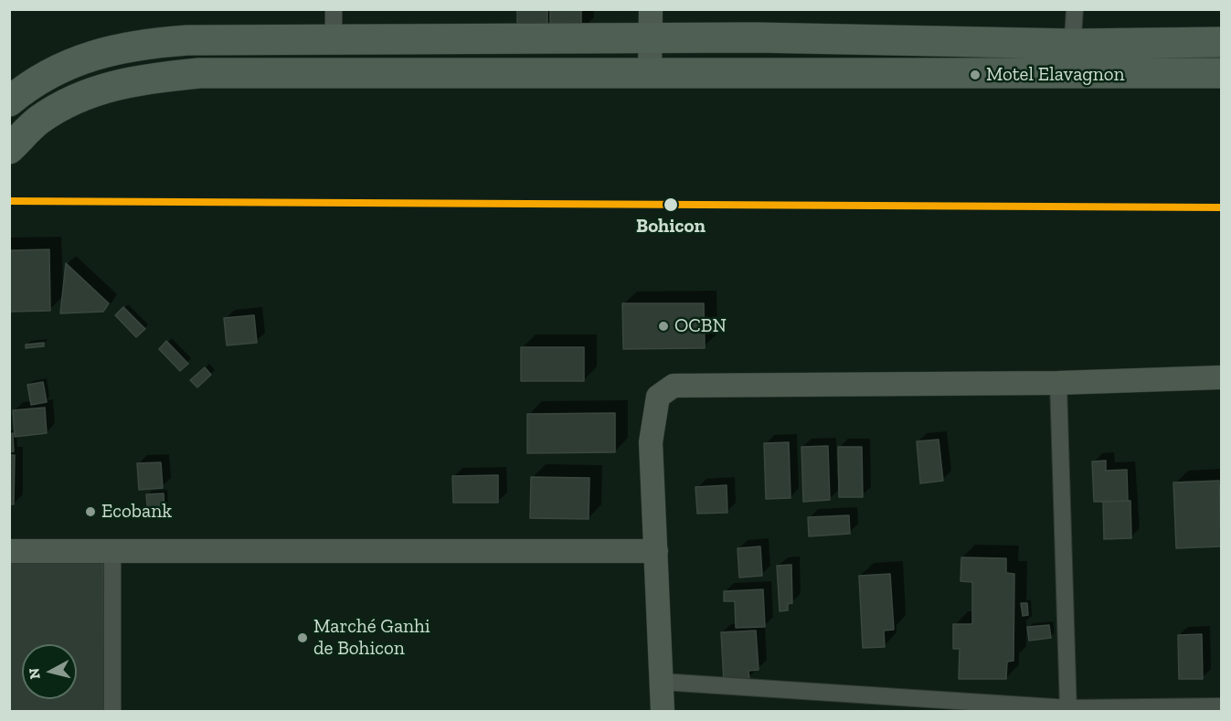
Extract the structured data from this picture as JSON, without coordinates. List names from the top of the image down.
{
  "places": [
    "Motel Elavagnon",
    "Bohicon",
    "OCBN",
    "Ecobank",
    "Marché Ganhi de Bohicon"
  ],
  "north": "left"
}
